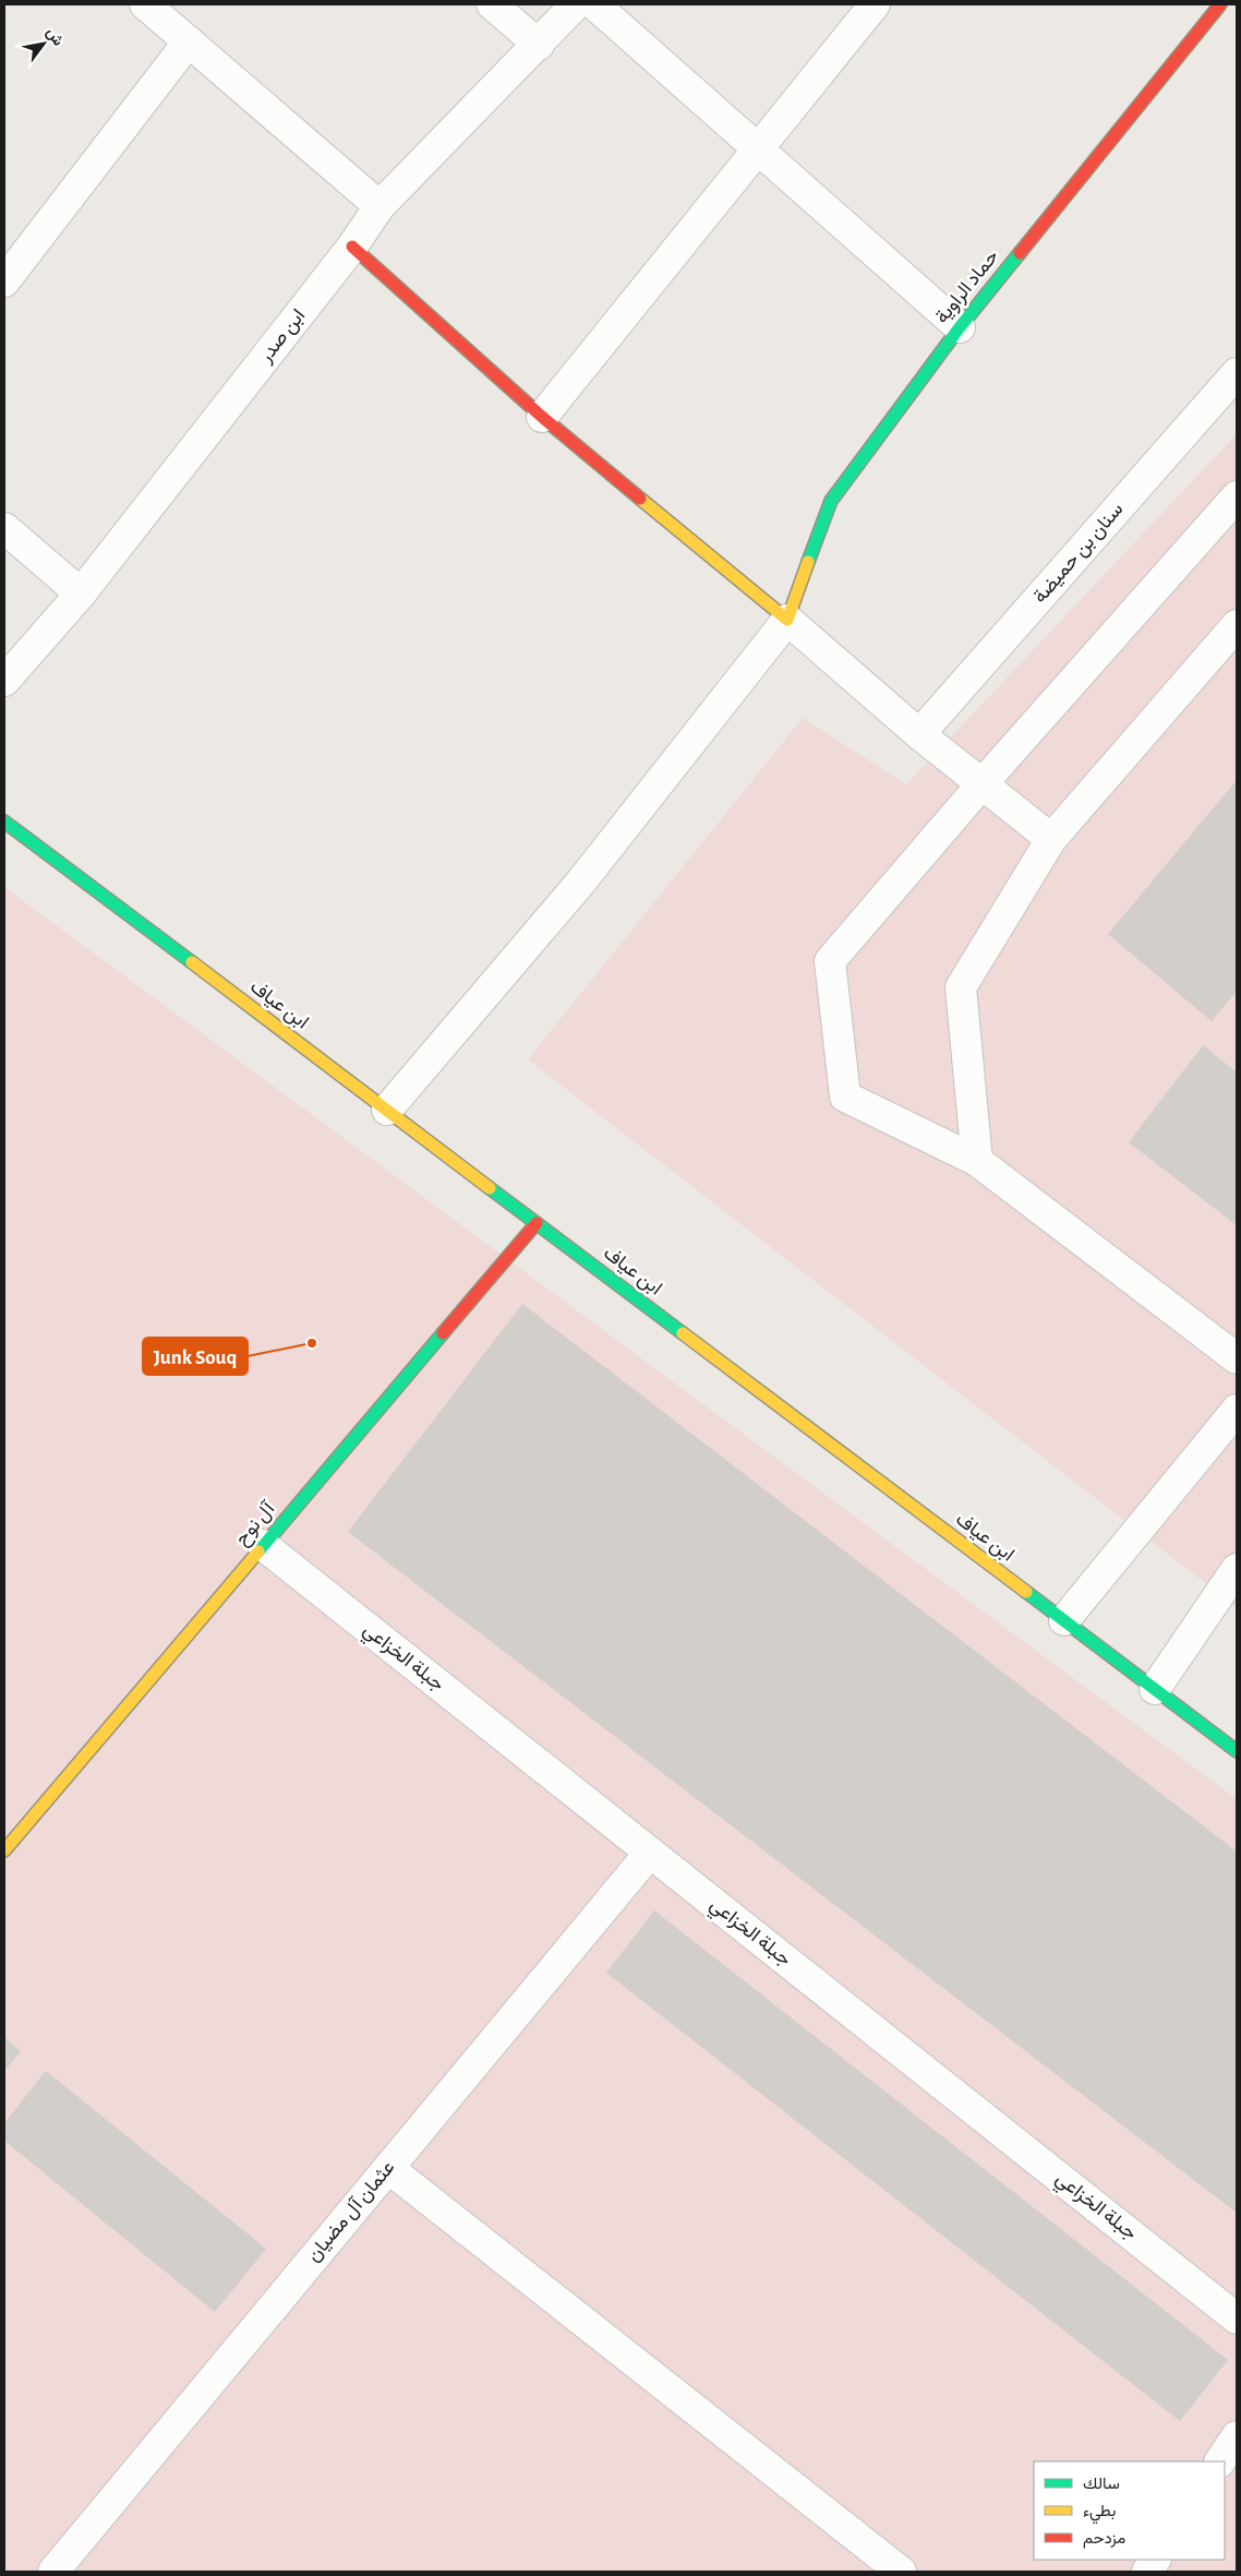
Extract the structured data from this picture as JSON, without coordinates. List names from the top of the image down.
{
  "streets": {
    "street": [
      "حماد الراوية",
      "ابن صدر",
      "سنان بن حميضة",
      "ابن عياف",
      "آل نوح",
      "جبلة الخزاعي",
      "عثمان آل مضيان"
    ]
  },
  "crossings": [
    ["ابن عياف", "آل نوح"],
    ["آل نوح", "جبلة الخزاعي"],
    ["جبلة الخزاعي", "عثمان آل مضيان"]
  ],
  "places": ["Junk Souq"],
  "legend": ["سالك", "بطيء", "مزدحم"],
  "north": "top right"
}
